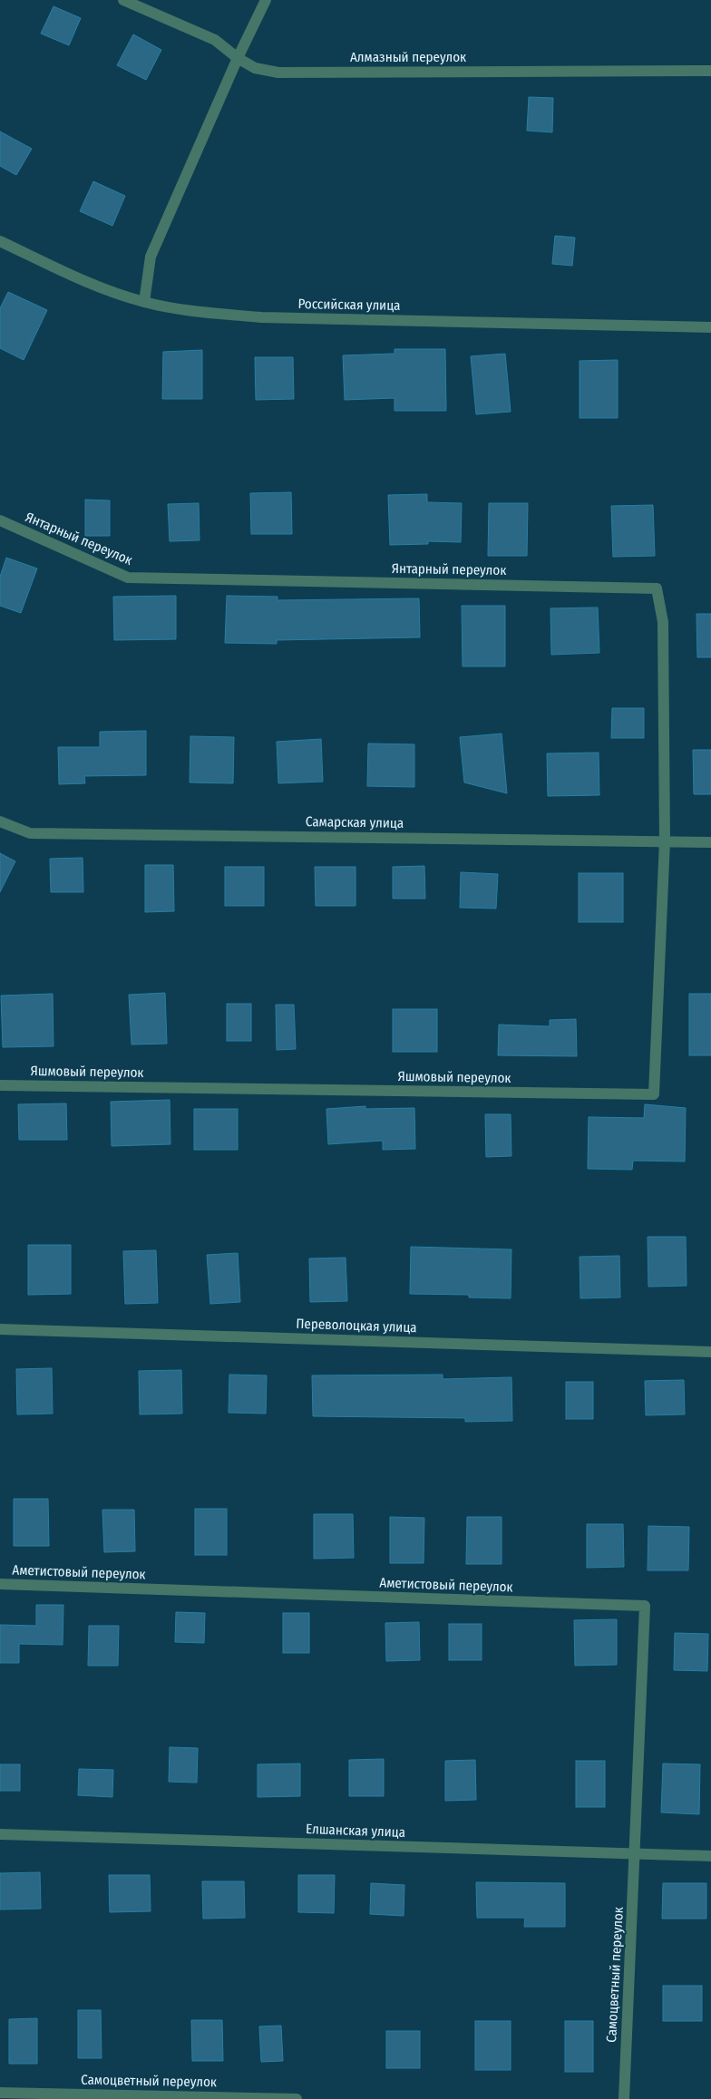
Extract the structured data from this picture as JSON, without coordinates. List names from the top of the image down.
{
  "streets": {
    "street": [
      "Алмазный переулок",
      "Российская улица",
      "Янтарный переулок",
      "Самарская улица",
      "Яшмовый переулок",
      "Переволоцкая улица",
      "Аметистовый переулок",
      "Елшанская улица",
      "Самоцветный переулок"
    ]
  },
  "crossings": [
    ["Янтарный переулок", "Самарская улица"],
    ["Янтарный переулок", "Яшмовый переулок"],
    ["Самарская улица", "Яшмовый переулок"],
    ["Аметистовый переулок", "Елшанская улица"],
    ["Аметистовый переулок", "Самоцветный переулок"],
    ["Елшанская улица", "Самоцветный переулок"]
  ]
}
